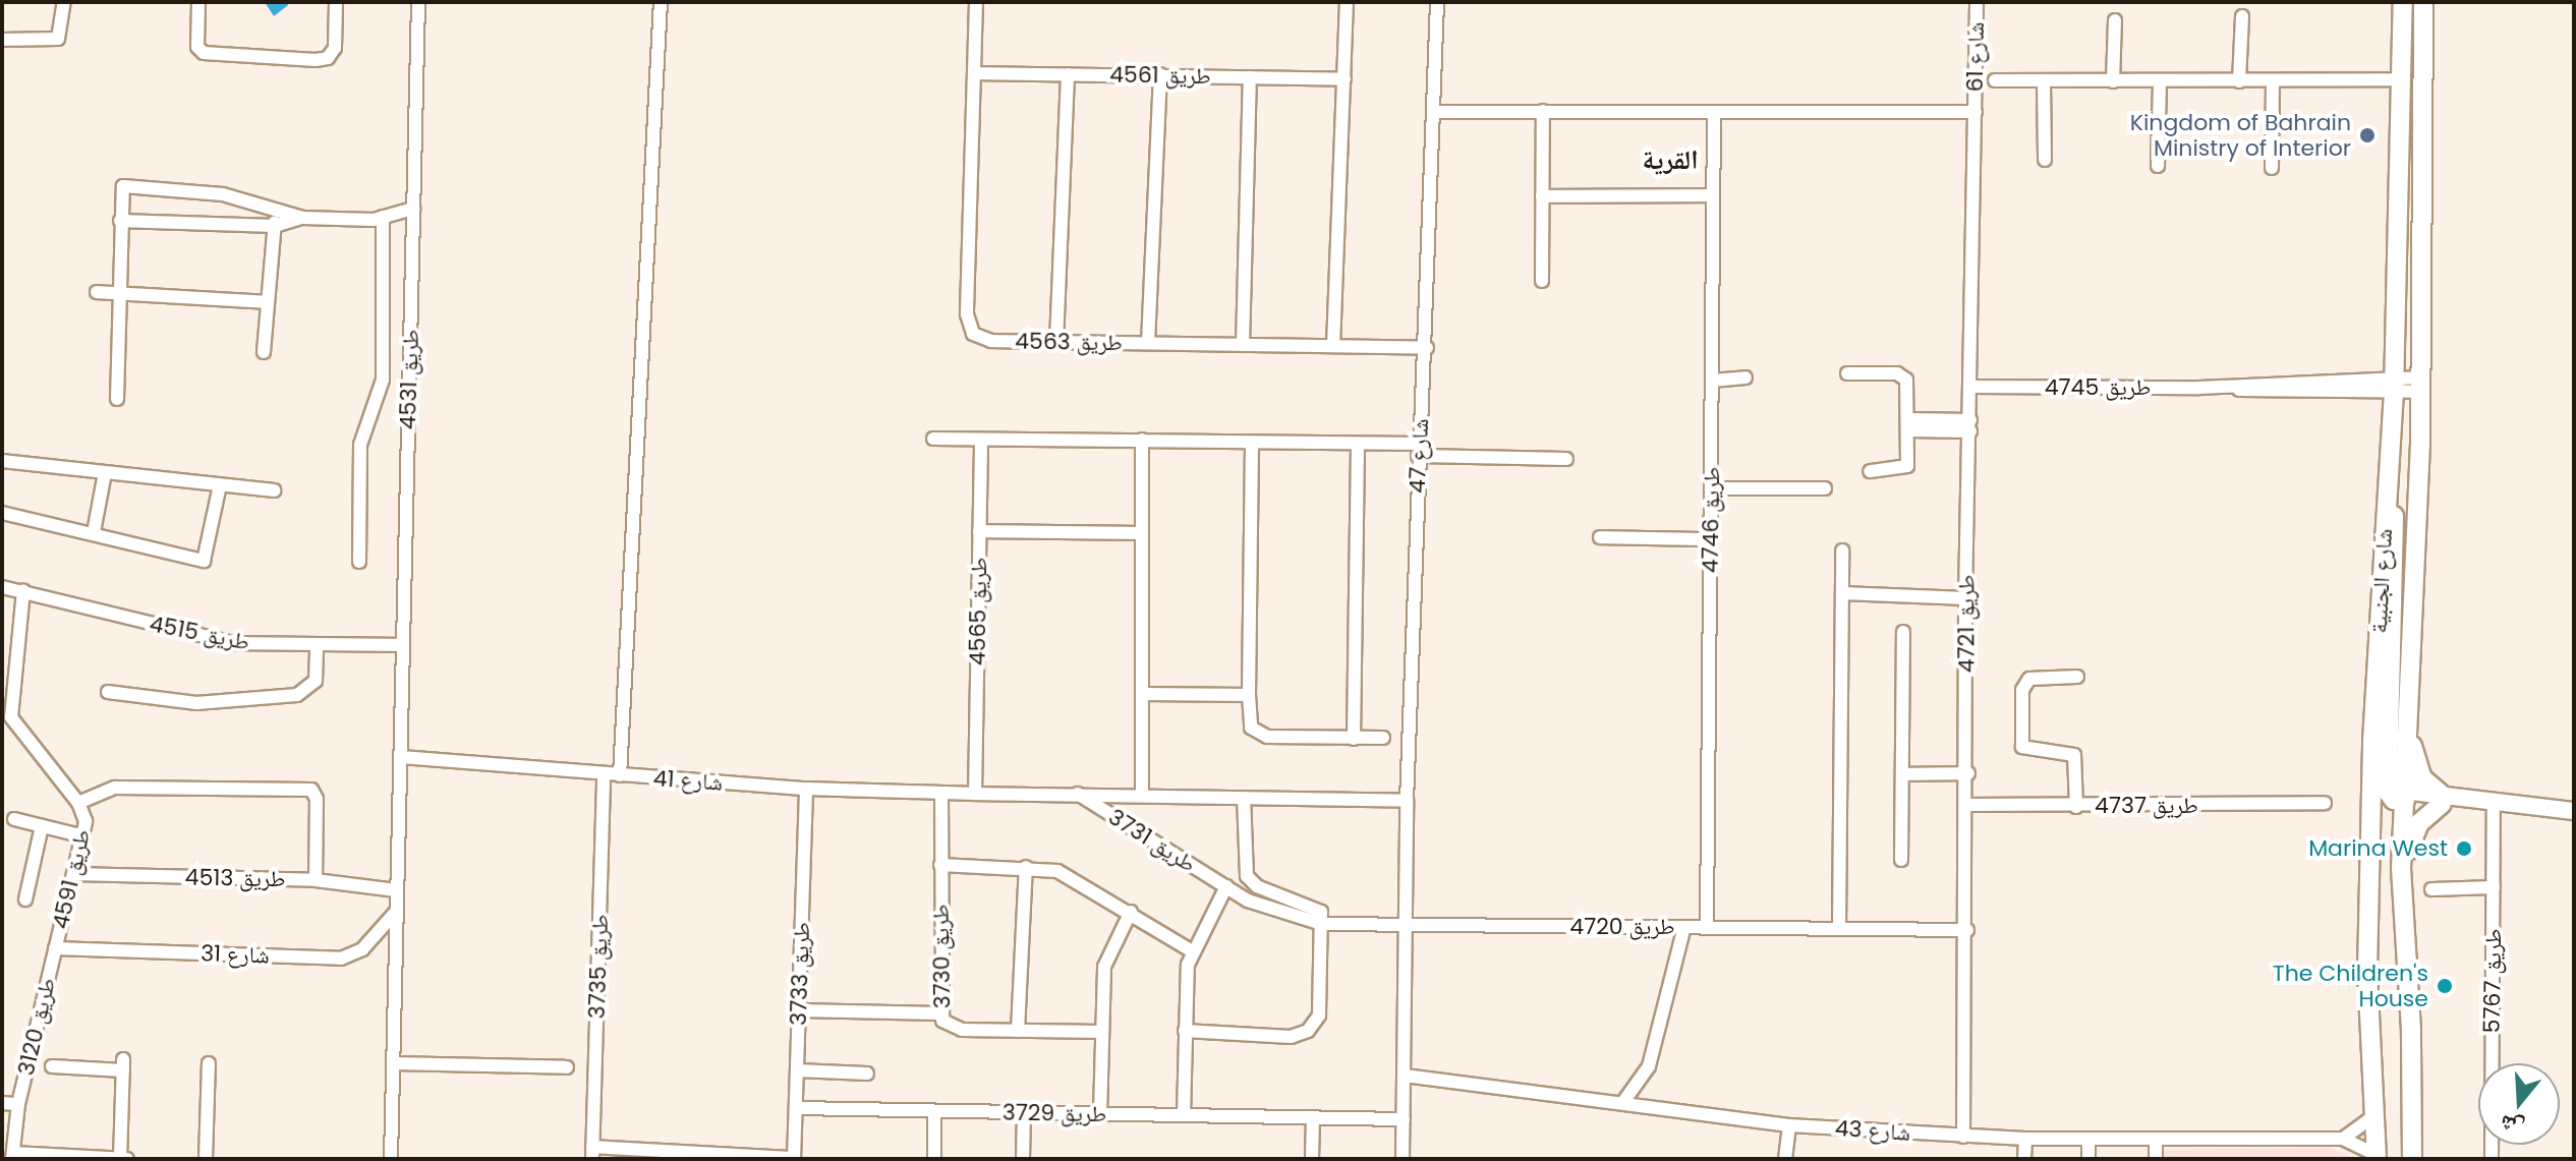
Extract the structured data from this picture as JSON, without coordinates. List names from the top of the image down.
{
  "streets": {
    "main road": ["شارع الجنبية"],
    "street": [
      "شارع 61",
      "طريق 4561",
      "طريق 4563",
      "طريق 4531",
      "طريق 4745",
      "شارع 47",
      "طريق 4746",
      "طريق 4565",
      "طريق 4721",
      "طريق 4515",
      "شارع 41",
      "طريق 4737",
      "طريق 3731",
      "طريق 4513",
      "طريق 4591",
      "طريق 4720",
      "شارع 31",
      "طريق 3730",
      "طريق 3735",
      "طريق 3733",
      "طريق 5767",
      "طريق 3120",
      "طريق 3729",
      "شارع 43"
    ]
  },
  "crossings": [
    ["شارع 61", "طريق 4721"],
    ["طريق 4561", "طريق 4563"],
    ["طريق 4563", "شارع 47"],
    ["طريق 4531", "طريق 4515"],
    ["طريق 4531", "شارع 41"],
    ["طريق 4745", "شارع الجنبية"],
    ["طريق 4745", "طريق 4721"],
    ["شارع 47", "شارع 41"],
    ["طريق 4746", "طريق 4720"],
    ["شارع الجنبية", "شارع 43"],
    ["طريق 4565", "شارع 41"],
    ["طريق 4721", "طريق 4737"],
    ["طريق 4721", "طريق 4720"],
    ["طريق 4721", "شارع 43"],
    ["طريق 4515", "طريق 4591"],
    ["شارع 41", "طريق 3731"],
    ["شارع 41", "طريق 3730"],
    ["شارع 41", "طريق 3735"],
    ["شارع 41", "طريق 3733"],
    ["طريق 3731", "طريق 4720"],
    ["طريق 4513", "طريق 4591"],
    ["طريق 4591", "شارع 31"],
    ["طريق 4591", "طريق 3120"],
    ["شارع 31", "طريق 3120"],
    ["طريق 3733", "طريق 3729"]
  ],
  "districts": ["القرية"],
  "places": ["Kingdom of Bahrain Ministry of Interior", "Marina West", "The Children's House"],
  "north": "bottom"
}
